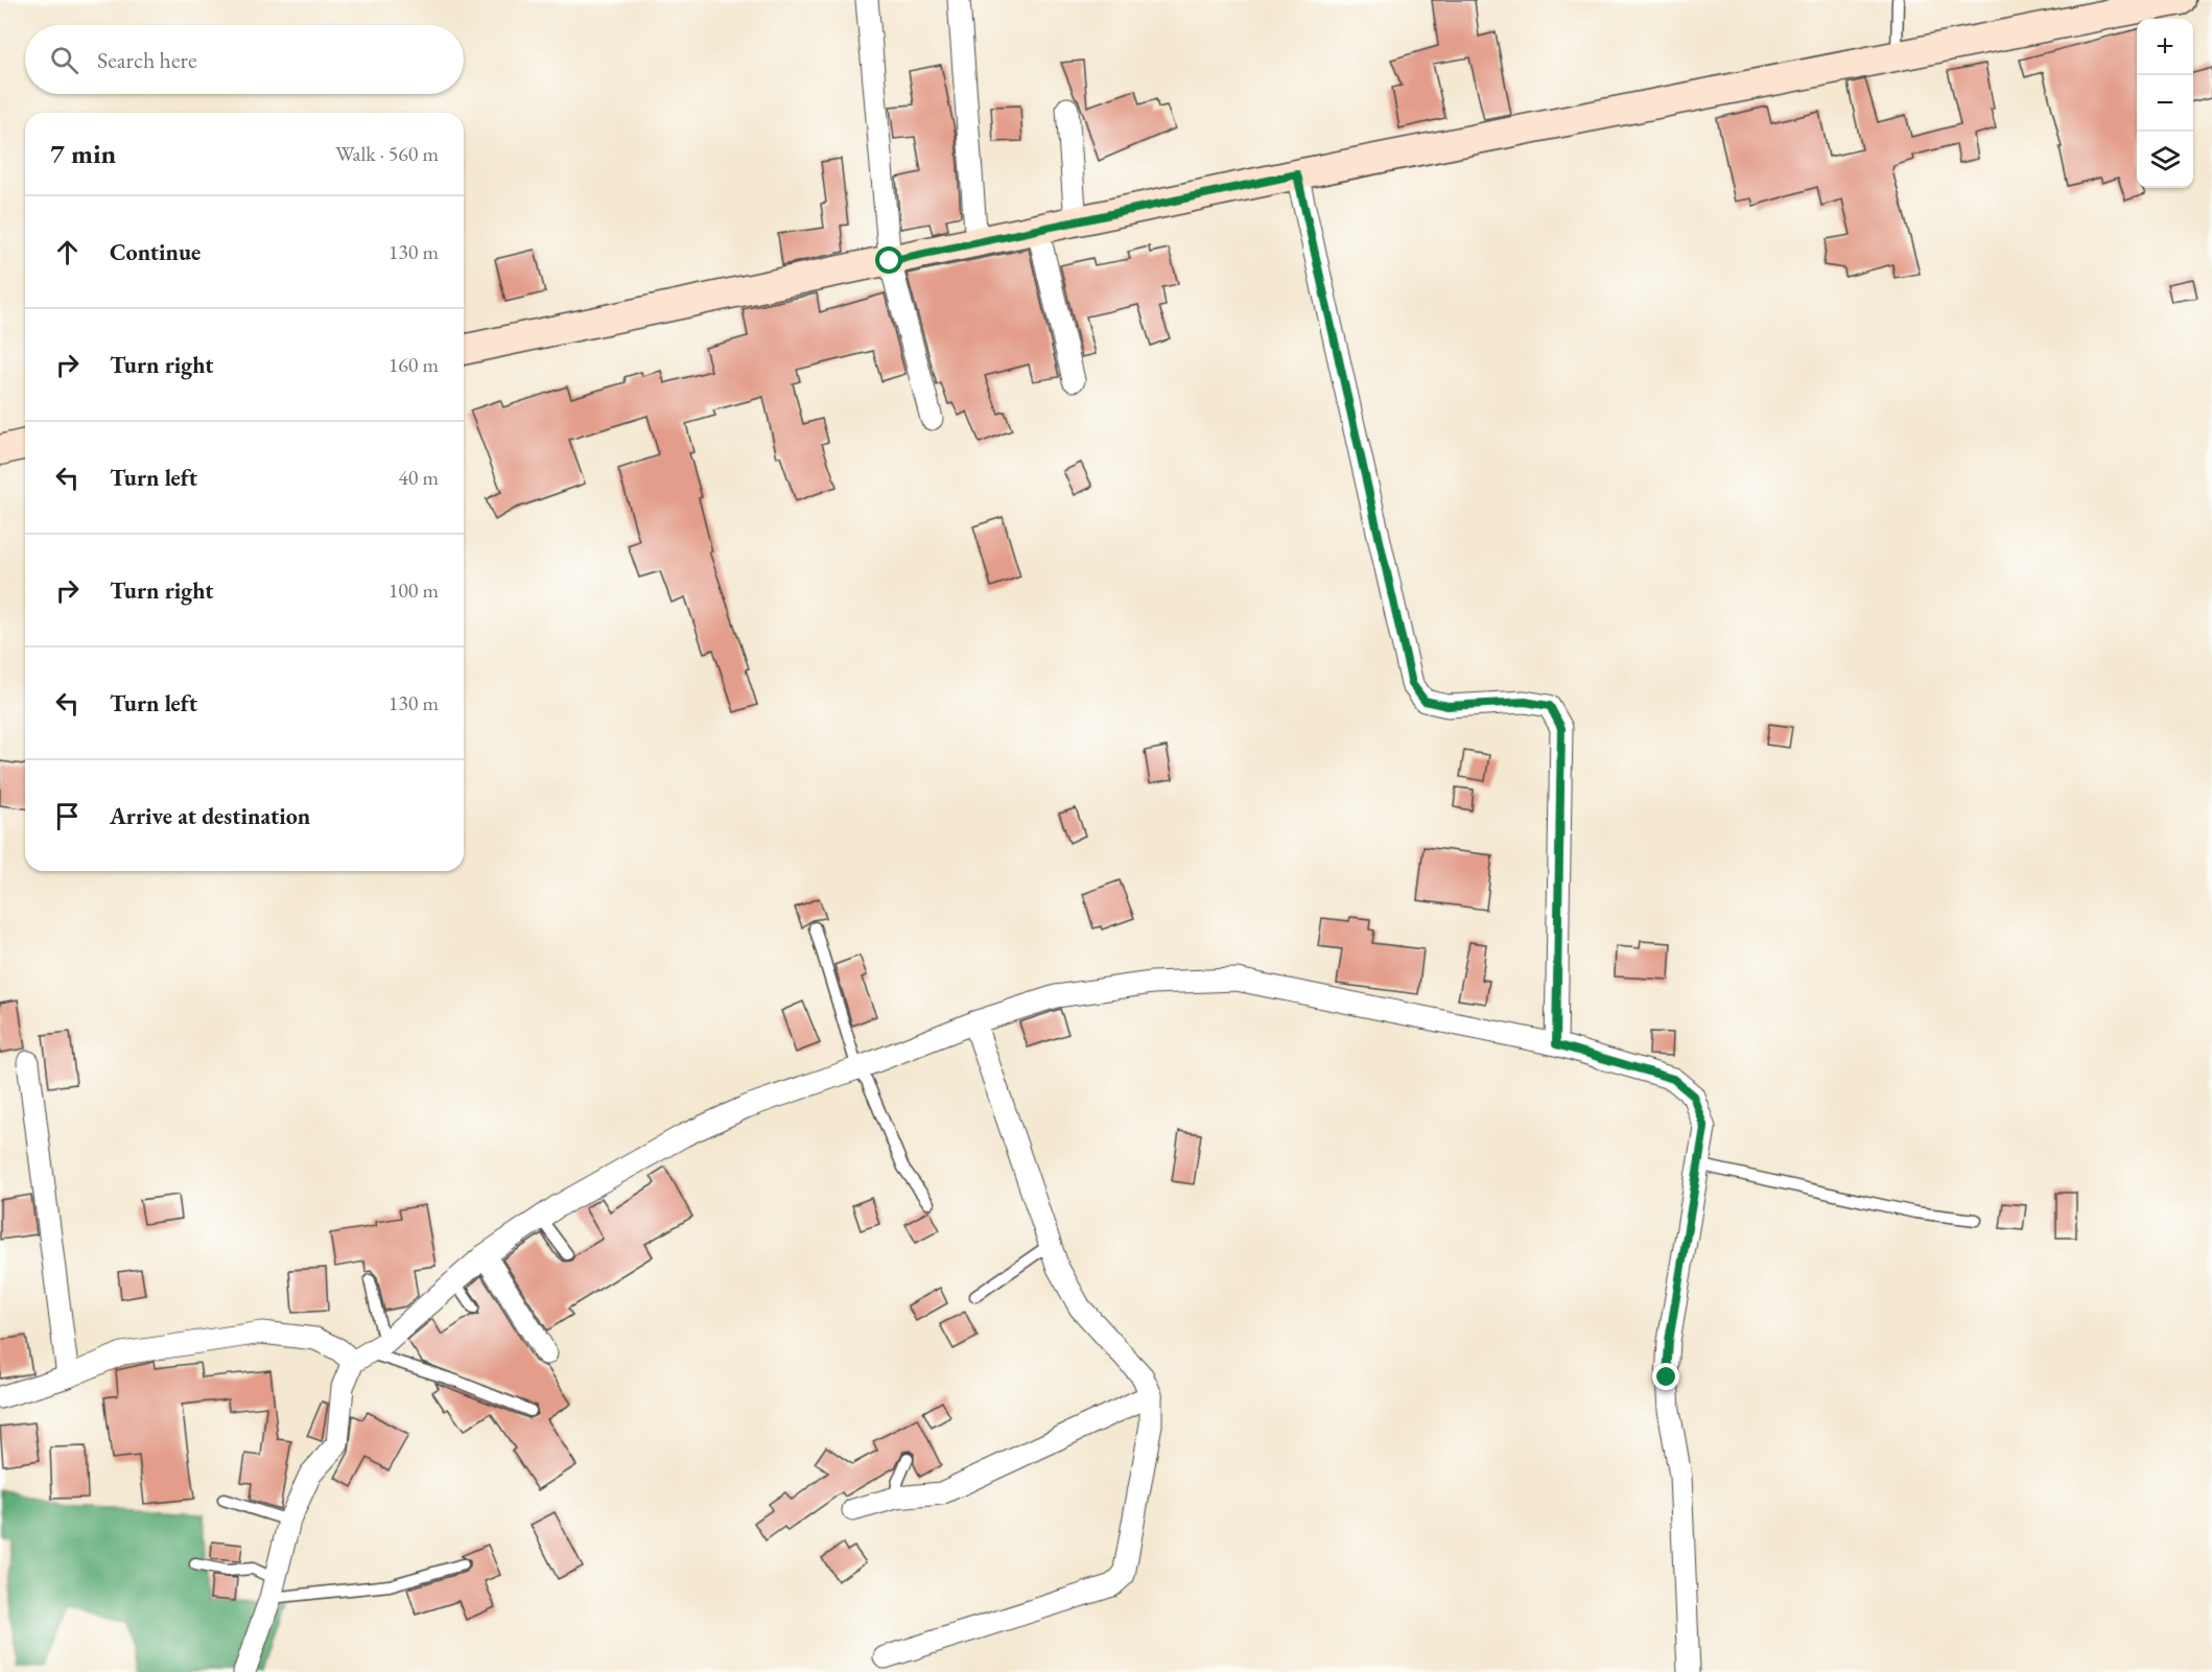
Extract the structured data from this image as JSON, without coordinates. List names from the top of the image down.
{
  "page": {
    "map_buttons": ["+", "−"],
    "search": "Search here",
    "heading": ["7 min", "Walk · 560 m"],
    "list": [
      ["Continue", "130 m"],
      ["Turn right", "160 m"],
      ["Turn left", "40 m"],
      ["Turn right", "100 m"],
      ["Turn left", "130 m"],
      "Arrive at destination"
    ]
  }
}
